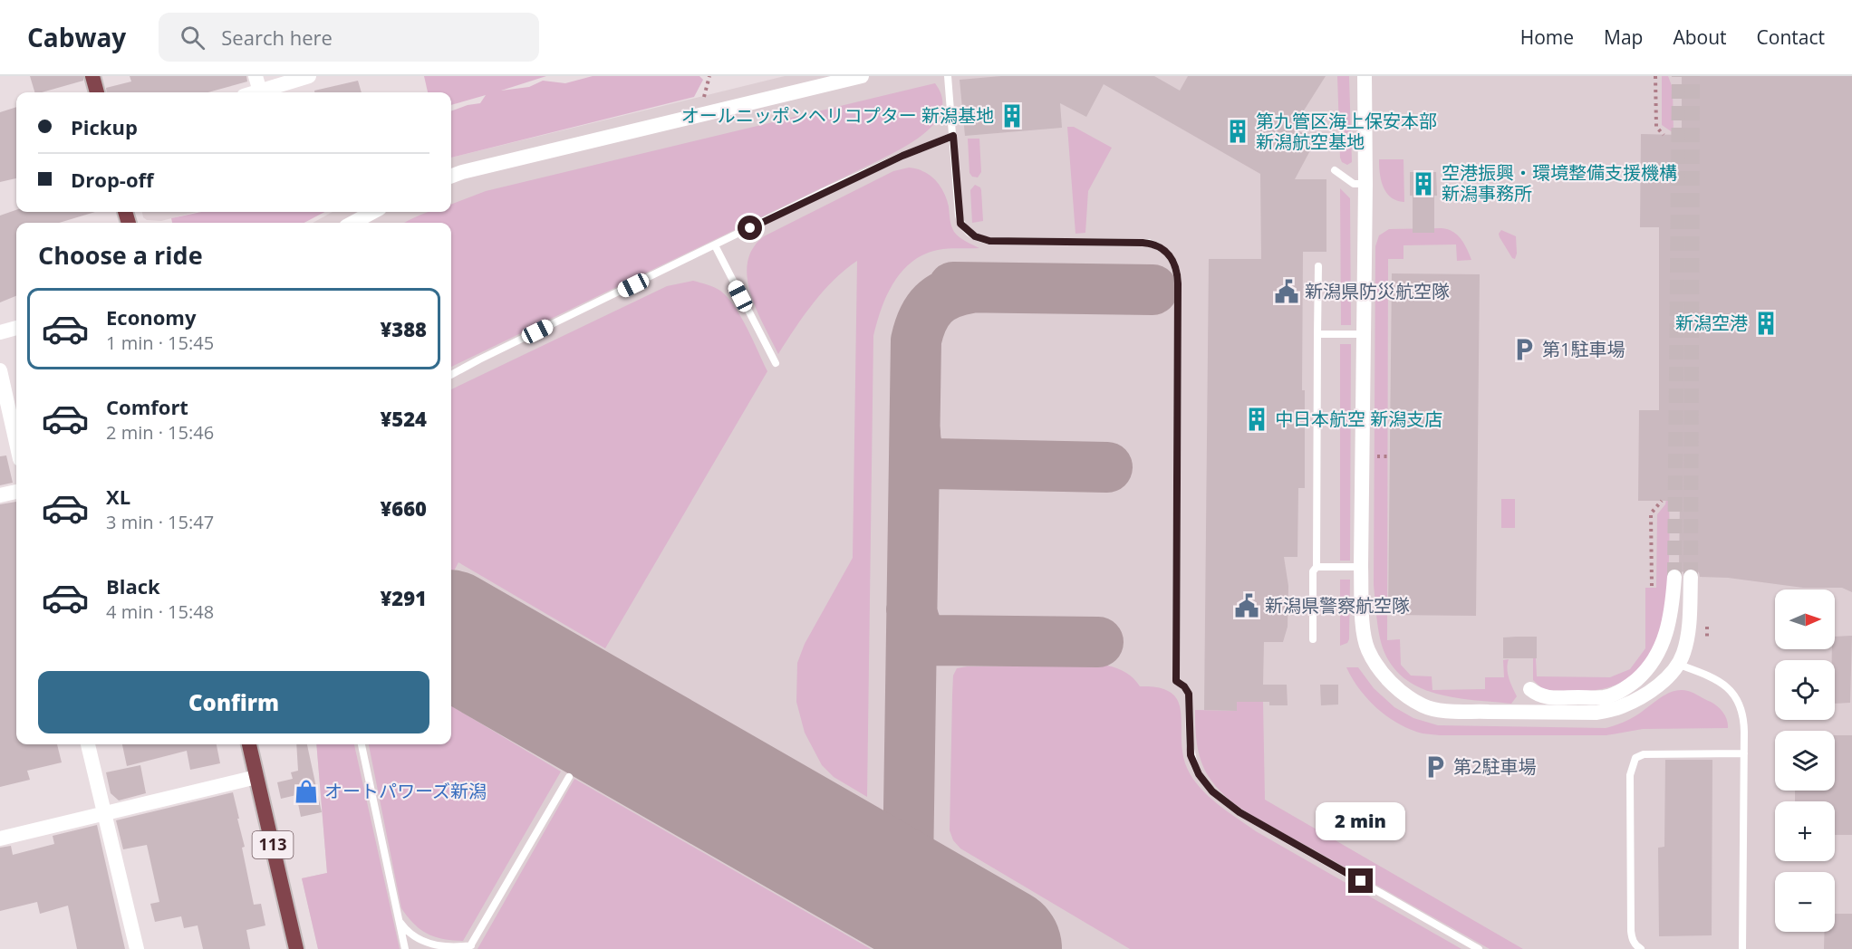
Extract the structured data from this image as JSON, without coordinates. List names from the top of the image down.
{
  "streets": {
    "highway": ["113"]
  },
  "places": {
    "building": [
      "オールニッポンヘリコプター 新潟基地",
      "第九管区海上保安本部 新潟航空基地",
      "空港振興・環境整備支援機構 新潟事務所",
      "新潟空港",
      "中日本航空 新潟支店"
    ],
    "public building": ["新潟県防災航空隊", "新潟県警察航空隊"],
    "parking": ["第1駐車場", "第2駐車場"],
    "shop": ["オートパワーズ新潟"]
  },
  "north": "right",
  "page": {
    "header": "Cabway",
    "search": "Search here",
    "nav": [
      "Home",
      "Map",
      "About",
      "Contact"
    ],
    "banner": ["Pickup", "Drop-off"],
    "heading": "Choose a ride",
    "list": [
      {
        "name": "Economy",
        "note": "1 min · 15:45",
        "value": "¥388"
      },
      {
        "name": "Comfort",
        "note": "2 min · 15:46",
        "value": "¥524"
      },
      {
        "name": "XL",
        "note": "3 min · 15:47",
        "value": "¥660"
      },
      {
        "name": "Black",
        "note": "4 min · 15:48",
        "value": "¥291"
      }
    ],
    "map_buttons": ["+", "−"],
    "buttons": "Confirm",
    "bubble": "2 min"
  }
}
